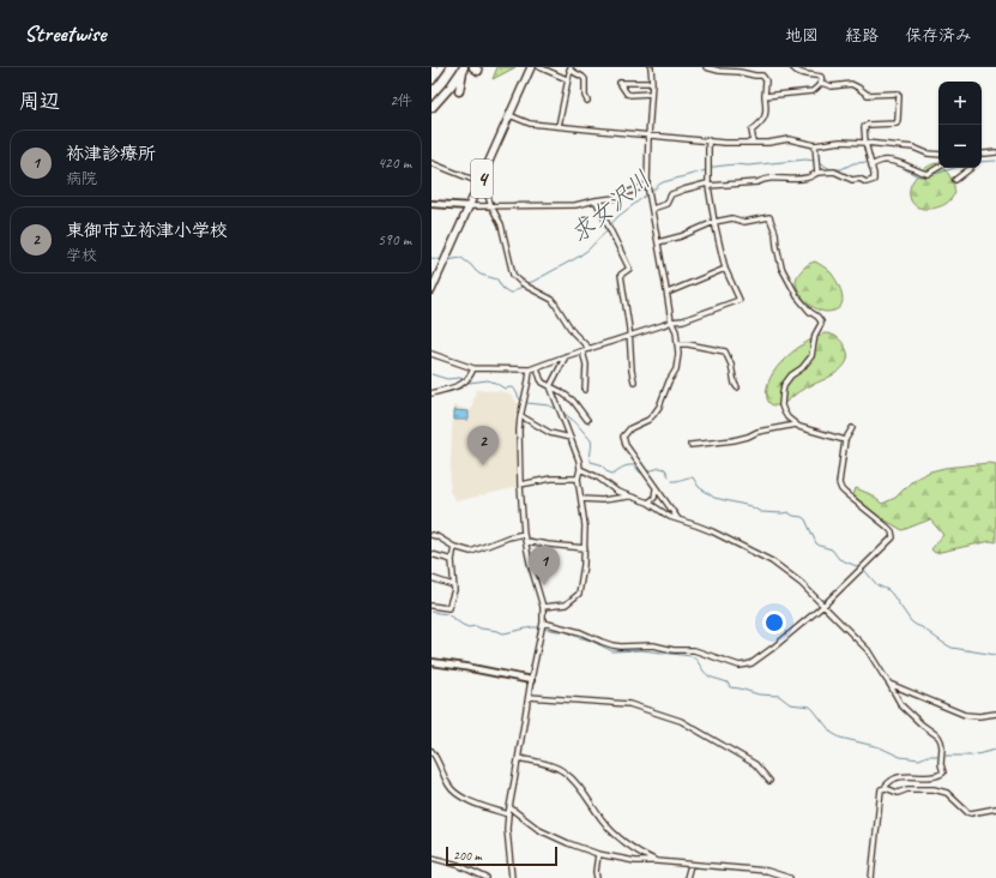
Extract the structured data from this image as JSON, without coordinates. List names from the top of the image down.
{
  "streets": {
    "main road": ["4"]
  },
  "water": ["求女沢川"],
  "scale_bar": "200 m",
  "page": {
    "header": "Streetwise",
    "nav": ["地図", "経路", "保存済み"],
    "heading": ["周辺", "2件"],
    "map_buttons": ["+", "−"],
    "list": [
      {
        "mark": "1",
        "name": "祢津診療所",
        "note": "病院",
        "value": "420 m"
      },
      {
        "mark": "2",
        "name": "東御市立祢津小学校",
        "note": "学校",
        "value": "590 m"
      }
    ],
    "pins": ["2", "1"],
    "scale": "200 m"
  }
}
